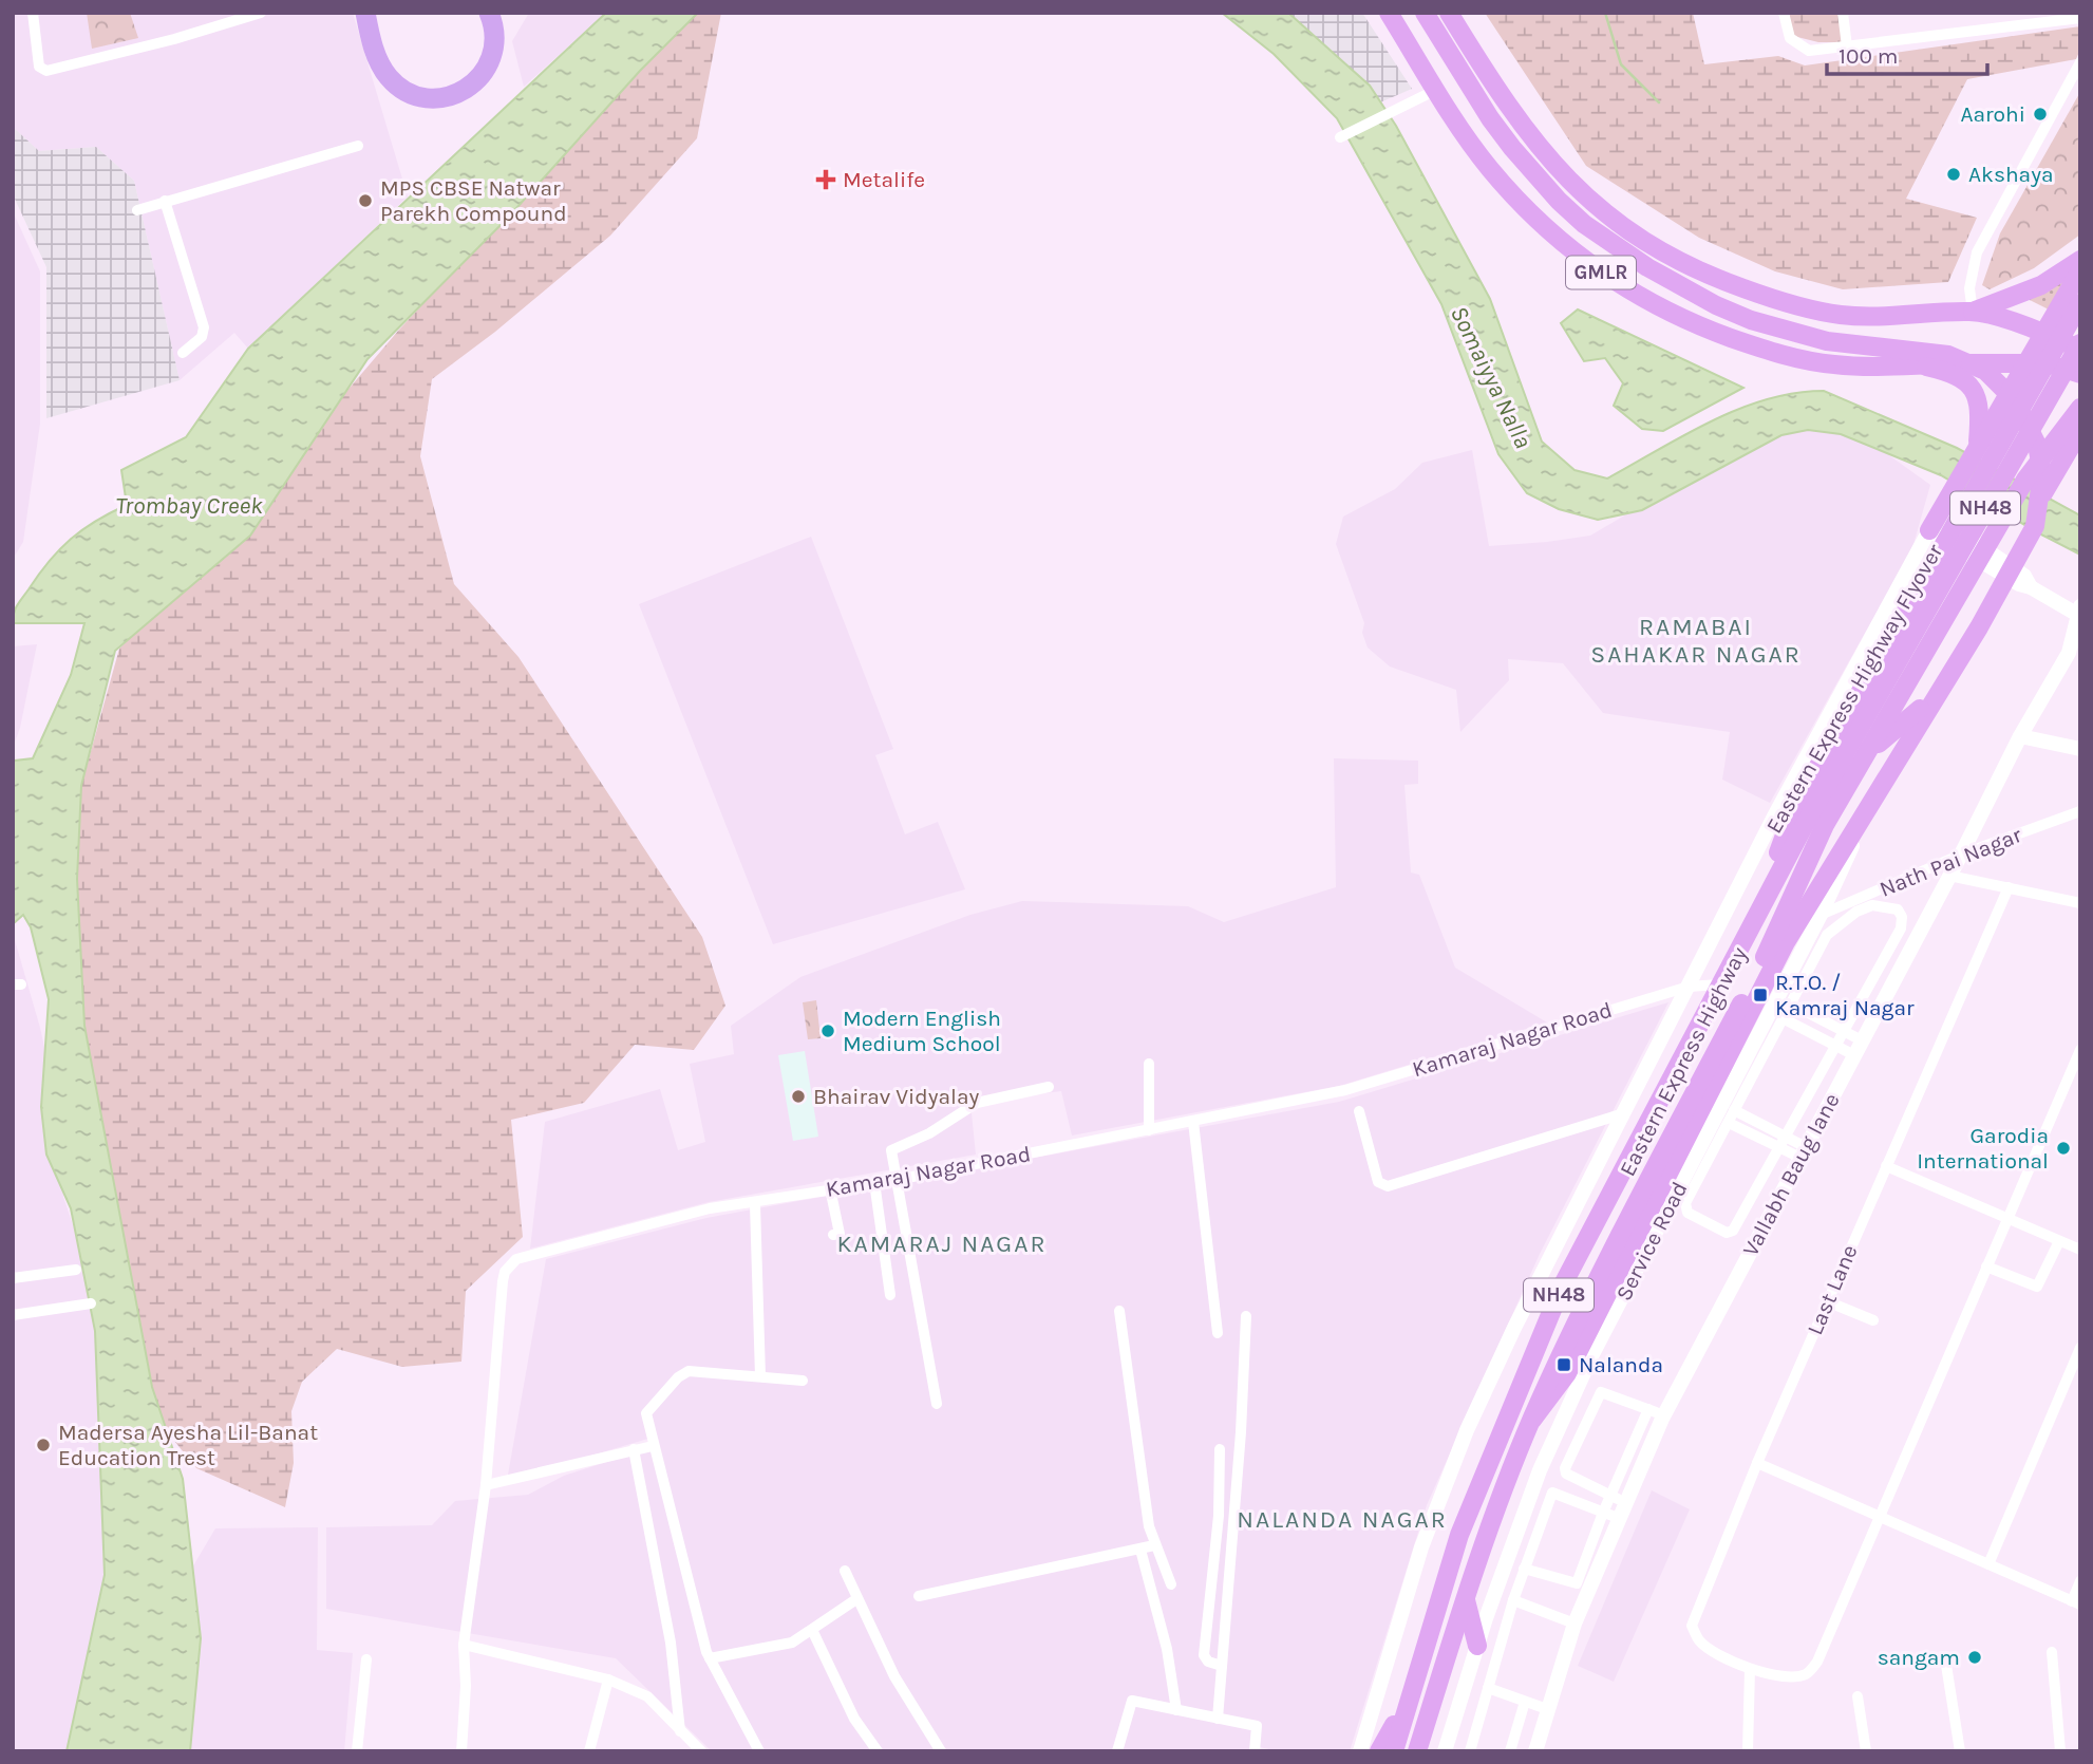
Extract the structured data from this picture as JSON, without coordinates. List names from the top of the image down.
{
  "streets": {
    "highway": [
      "GMLR",
      "NH48",
      "Eastern Express Highway Flyover",
      "Eastern Express Highway"
    ],
    "street": [
      "Nath Pai Nagar",
      "Kamaraj Nagar Road",
      "Vallabh Baug lane",
      "Service Road",
      "Last Lane"
    ]
  },
  "crossings": [
    ["GMLR", "Eastern Express Highway Flyover"],
    ["NH48", "Eastern Express Highway"],
    ["Eastern Express Highway Flyover", "Eastern Express Highway"],
    ["Nath Pai Nagar", "Vallabh Baug lane"],
    ["Nath Pai Nagar", "Service Road"],
    ["Kamaraj Nagar Road", "Eastern Express Highway"]
  ],
  "districts": ["RAMABAI SAHAKAR NAGAR", "KAMARAJ NAGAR", "NALANDA NAGAR"],
  "water": ["Somaiyya Nalla", "Trombay Creek"],
  "places": {
    "other": [
      "Aarohi",
      "Akshaya",
      "MPS CBSE Natwar Parekh Compound",
      "Modern English Medium School",
      "Bhairav Vidyalay",
      "Garodia International",
      "Madersa Ayesha Lil-Banat Education Trest",
      "sangam"
    ],
    "health": ["Metalife"],
    "transit": ["R.T.O. / Kamraj Nagar", "Nalanda"]
  },
  "scale_bar": "100 m"
}
